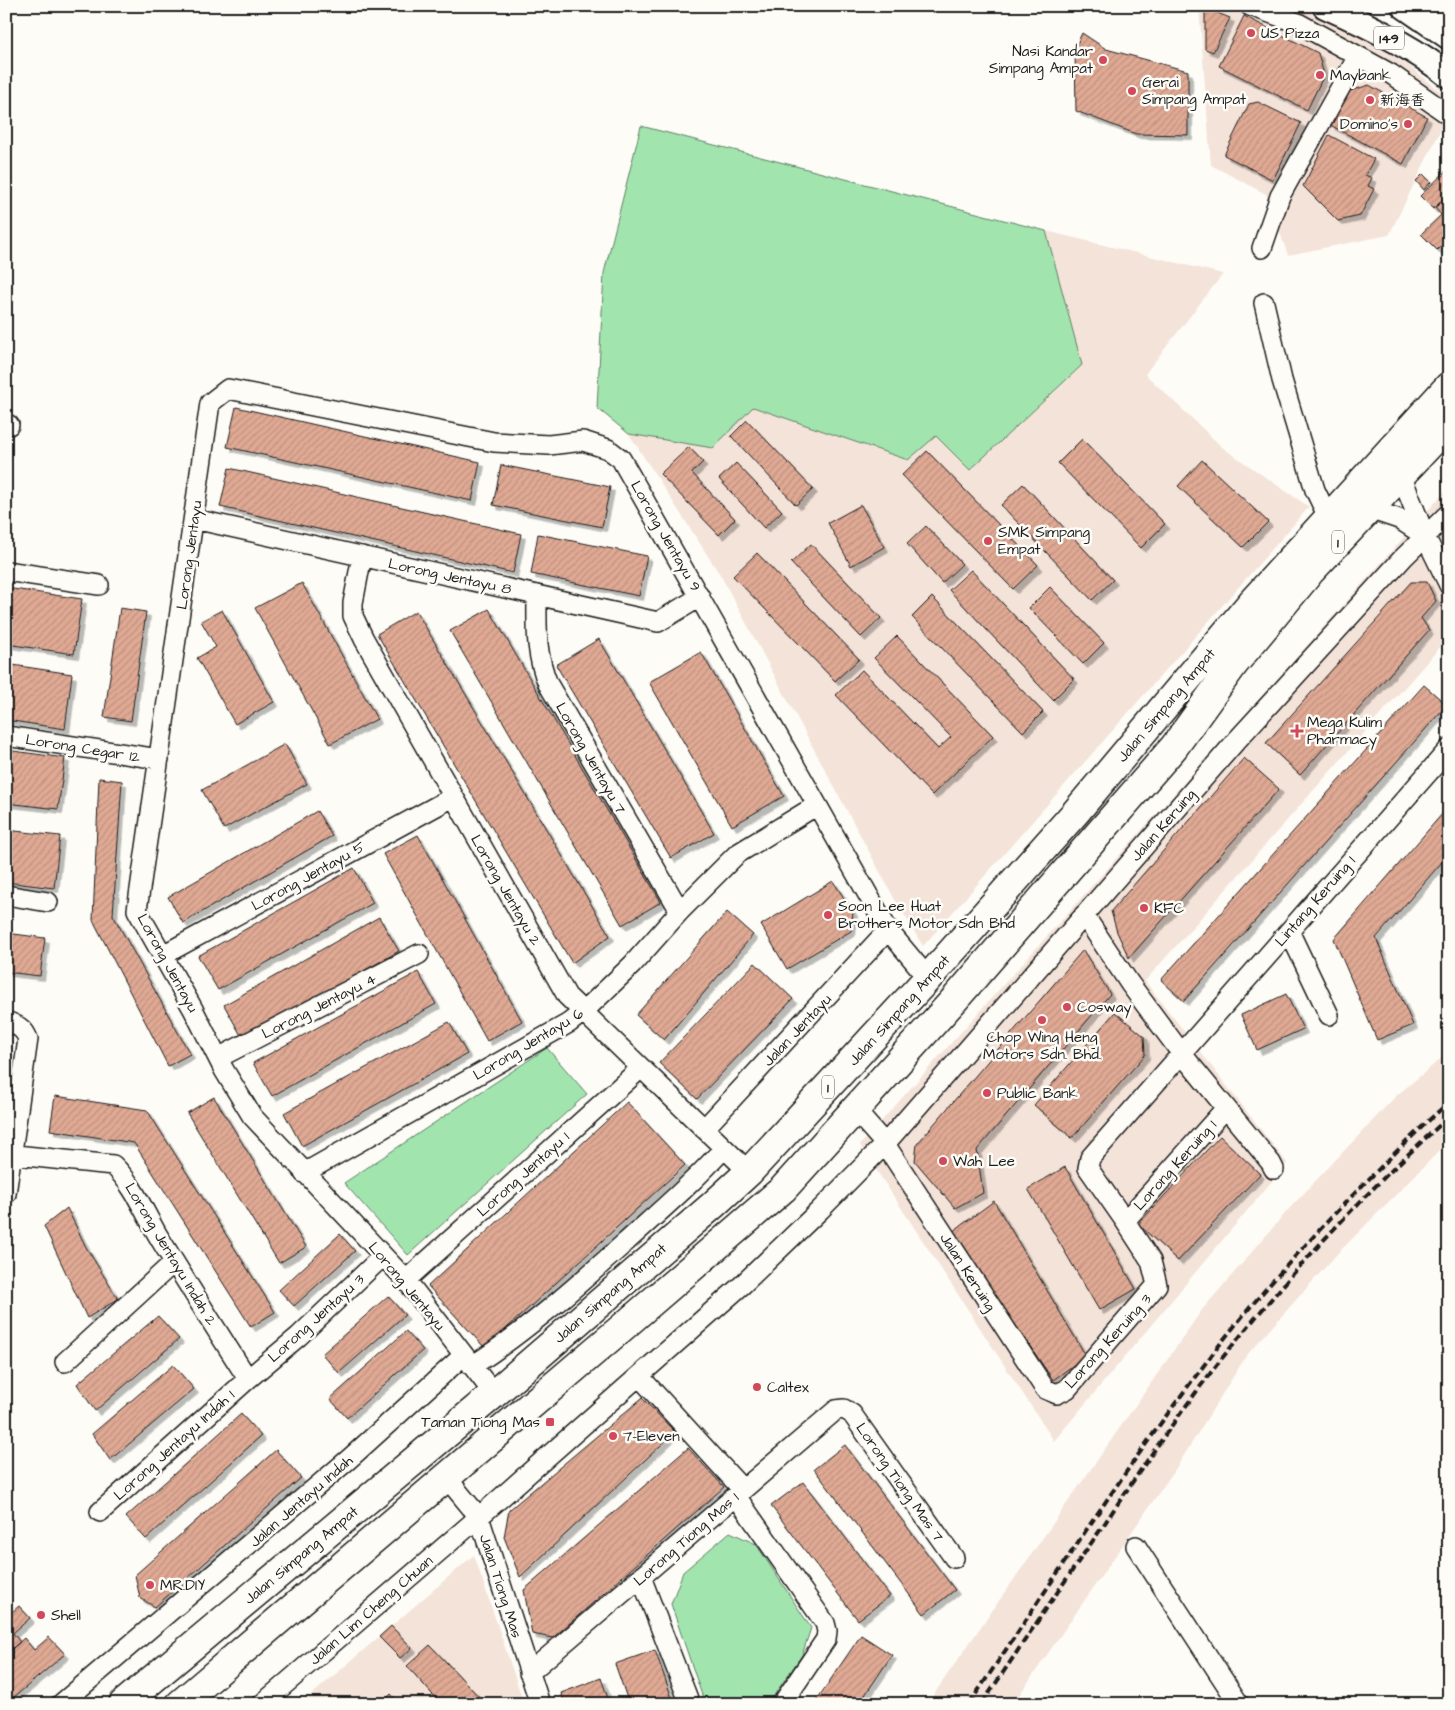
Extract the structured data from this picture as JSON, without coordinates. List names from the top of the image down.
{
  "streets": {
    "highway": ["1", "Jalan Simpang Ampat"],
    "main road": ["149"],
    "street": [
      "Lorong Jentayu 9",
      "Lorong Jentayu",
      "Lorong Jentayu 8",
      "Lorong Cegar 12",
      "Lorong Jentayu 7",
      "Jalan Keruing",
      "Lorong Jentayu 5",
      "Lorong Jentayu 2",
      "Lintang Keruing 1",
      "Lorong Jentayu 4",
      "Jalan Jentayu",
      "Lorong Jentayu 6",
      "Lorong Keruing 1",
      "Lorong Jentayu 1",
      "Lorong Jentayu Indah 2",
      "Lorong Jentayu 3",
      "Lorong Keruing 3",
      "Lorong Jentayu Indah 1",
      "Lorong Tiong Mas 7",
      "Jalan Jentayu Indah",
      "Lorong Tiong Mas 1",
      "Jalan Tiong Mas",
      "Jalan Lim Cheng Chuan"
    ]
  },
  "crossings": [
    ["Lorong Jentayu 9", "Lorong Jentayu"],
    ["Lorong Jentayu 9", "Lorong Jentayu 8"],
    ["Lorong Jentayu 9", "Jalan Simpang Ampat"],
    ["Lorong Jentayu 9", "Jalan Jentayu"],
    ["Lorong Jentayu 9", "Lorong Jentayu 6"],
    ["Lorong Jentayu", "Lorong Jentayu 8"],
    ["Lorong Jentayu", "Jalan Simpang Ampat"],
    ["Lorong Jentayu", "Lorong Cegar 12"],
    ["Lorong Jentayu", "Lorong Jentayu 5"],
    ["Lorong Jentayu", "Lorong Jentayu 4"],
    ["Lorong Jentayu", "Lorong Jentayu 6"],
    ["Lorong Jentayu", "Lorong Jentayu 1"],
    ["Lorong Jentayu", "Lorong Jentayu 3"],
    ["Lorong Jentayu", "Jalan Jentayu Indah"],
    ["Lorong Jentayu 8", "Lorong Jentayu 7"],
    ["Lorong Jentayu 8", "Lorong Jentayu 2"],
    ["Jalan Simpang Ampat", "Jalan Keruing"],
    ["Jalan Simpang Ampat", "Lorong Jentayu 2"],
    ["Jalan Simpang Ampat", "Jalan Tiong Mas"],
    ["Lorong Jentayu 7", "Lorong Jentayu 6"],
    ["Jalan Keruing", "Lorong Keruing 1"],
    ["Jalan Keruing", "Lorong Keruing 3"],
    ["Jalan Keruing", "Jalan Lim Cheng Chuan"],
    ["Lorong Jentayu 5", "Lorong Jentayu 2"],
    ["Lorong Jentayu 2", "Jalan Jentayu"],
    ["Lorong Jentayu 2", "Lorong Jentayu 6"],
    ["Lorong Jentayu 2", "Lorong Jentayu 1"],
    ["Lorong Jentayu 2", "Jalan Jentayu Indah"],
    ["Lintang Keruing 1", "Lorong Keruing 1"],
    ["Lintang Keruing 1", "Lorong Keruing 3"],
    ["Lorong Jentayu Indah 2", "Lorong Jentayu 3"],
    ["Lorong Jentayu Indah 2", "Lorong Jentayu Indah 1"],
    ["Lorong Jentayu 3", "Lorong Jentayu Indah 1"],
    ["Lorong Tiong Mas 7", "Lorong Tiong Mas 1"],
    ["Lorong Tiong Mas 1", "Jalan Tiong Mas"],
    ["Jalan Tiong Mas", "Jalan Lim Cheng Chuan"]
  ],
  "places": {
    "other": [
      "US Pizza",
      "Nasi Kandar Simpang Ampat",
      "Maybank",
      "Gerai Simpang Ampat",
      "新海香",
      "Domino's",
      "SMK Simpang Empat",
      "KFC",
      "Soon Lee Huat Brothers Motor Sdn Bhd",
      "Cosway",
      "Chop Wing Heng Motors Sdn. Bhd.",
      "Public Bank",
      "Wah Lee",
      "Caltex",
      "7-Eleven",
      "MR.DIY",
      "Shell"
    ],
    "health": ["Mega Kulim Pharmacy"],
    "transit": ["Taman Tiong Mas"]
  }
}
